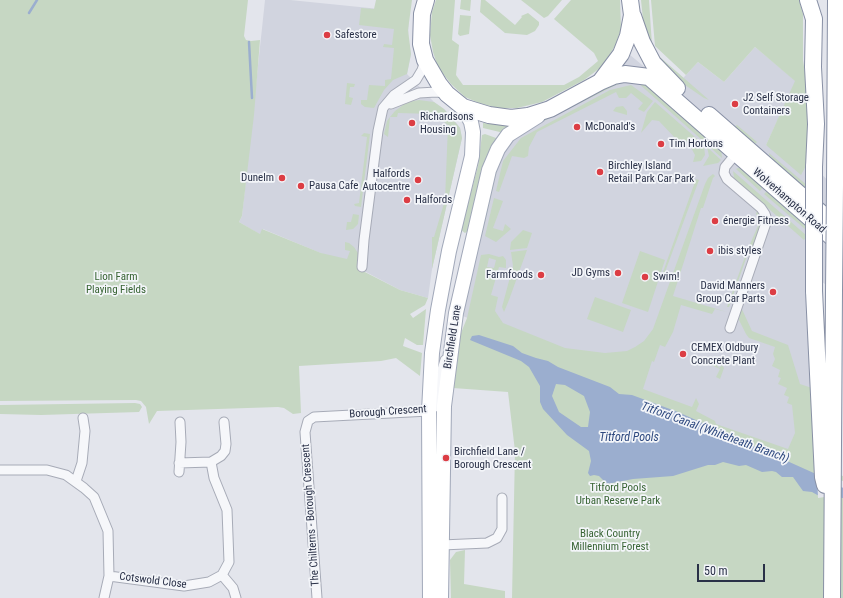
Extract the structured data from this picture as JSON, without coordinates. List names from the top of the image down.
{
  "streets": {
    "highway": ["Wolverhampton Road"],
    "main road": ["Birchfield Lane"],
    "street": ["Borough Crescent", "The Chilterns - Borough Crescent", "Cotswold Close"]
  },
  "crossings": [
    ["Wolverhampton Road", "Birchfield Lane"],
    ["Birchfield Lane", "Borough Crescent"],
    ["Borough Crescent", "The Chilterns - Borough Crescent"]
  ],
  "water": ["Titford Canal (Whiteheath Branch)", "Titford Pools"],
  "parks": ["Lion Farm Playing Fields", "Titford Pools Urban Reserve Park", "Black Country Millennium Forest"],
  "places": [
    "Safestore",
    "J2 Self Storage Containers",
    "Richardsons Housing",
    "McDonald's",
    "Tim Hortons",
    "Birchley Island Retail Park Car Park",
    "Dunelm",
    "Halfords Autocentre",
    "Pausa Cafe",
    "Halfords",
    "énergie Fitness",
    "ibis styles",
    "JD Gyms",
    "Farmfoods",
    "Swim!",
    "David Manners Group Car Parts",
    "CEMEX Oldbury Concrete Plant",
    "Birchfield Lane / Borough Crescent"
  ],
  "scale_bar": "50 m"
}
